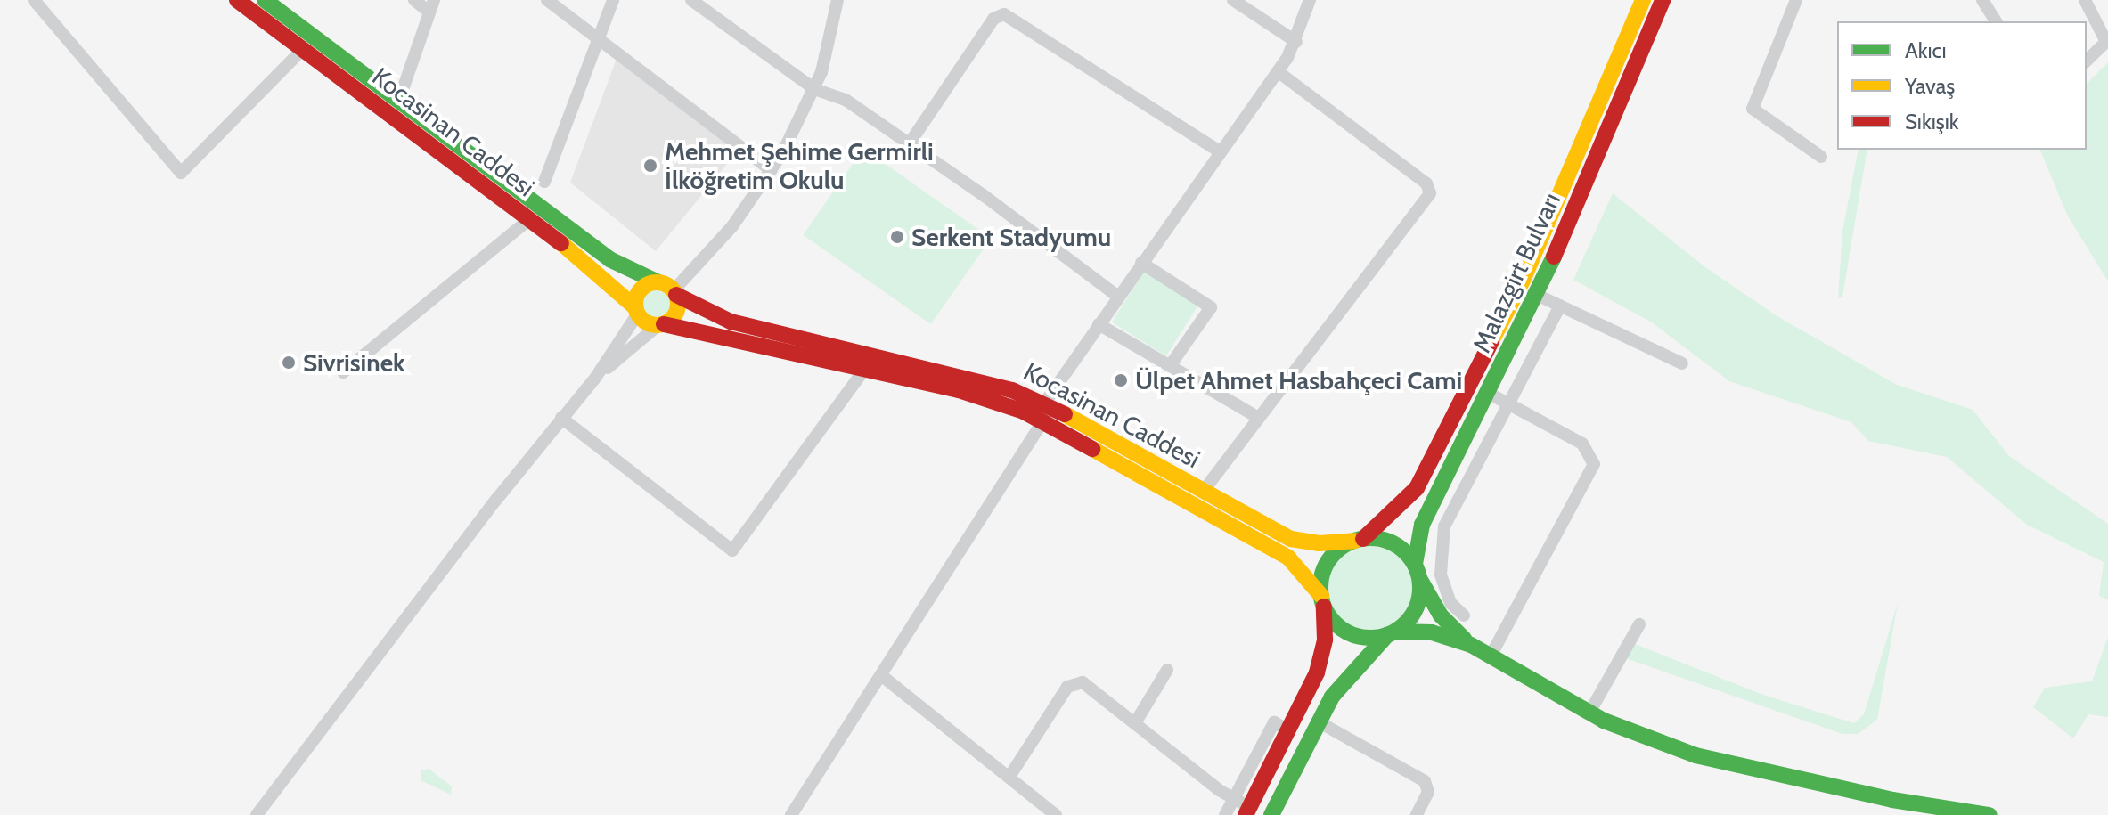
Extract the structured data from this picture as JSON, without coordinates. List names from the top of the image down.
{
  "streets": {
    "main road": ["Kocasinan Caddesi", "Malazgirt Bulvarı"]
  },
  "crossings": [
    ["Kocasinan Caddesi", "Malazgirt Bulvarı"]
  ],
  "places": [
    "Mehmet Şehime Germirli İlköğretim Okulu",
    "Serkent Stadyumu",
    "Sivrisinek",
    "Ülpet Ahmet Hasbahçeci Cami"
  ],
  "legend": ["Akıcı", "Yavaş", "Sıkışık"]
}
